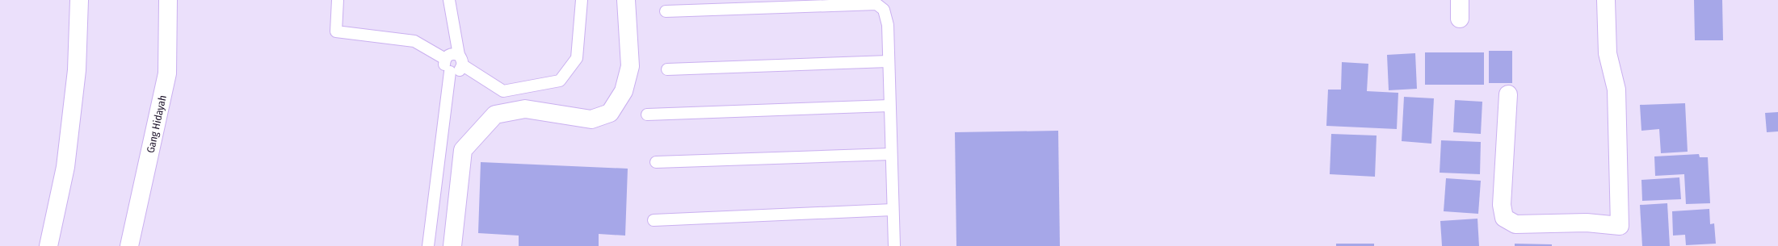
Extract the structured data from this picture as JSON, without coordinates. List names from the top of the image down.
{
  "streets": {
    "street": ["Gang Hidayah"]
  }
}
